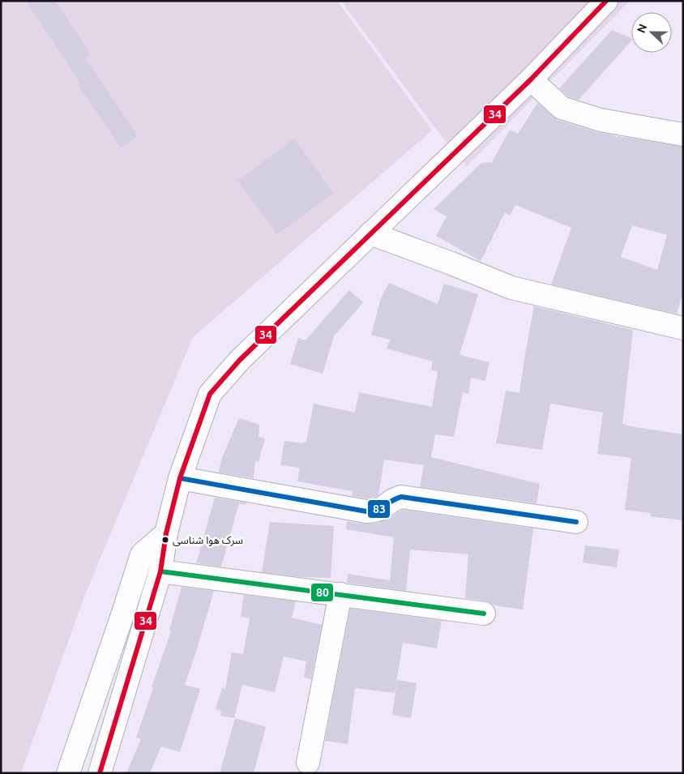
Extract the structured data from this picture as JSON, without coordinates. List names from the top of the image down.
{
  "places": ["سرک هوا شناسی"],
  "lines": ["transit line 34", "transit line 83", "transit line 80"],
  "north": "left"
}
